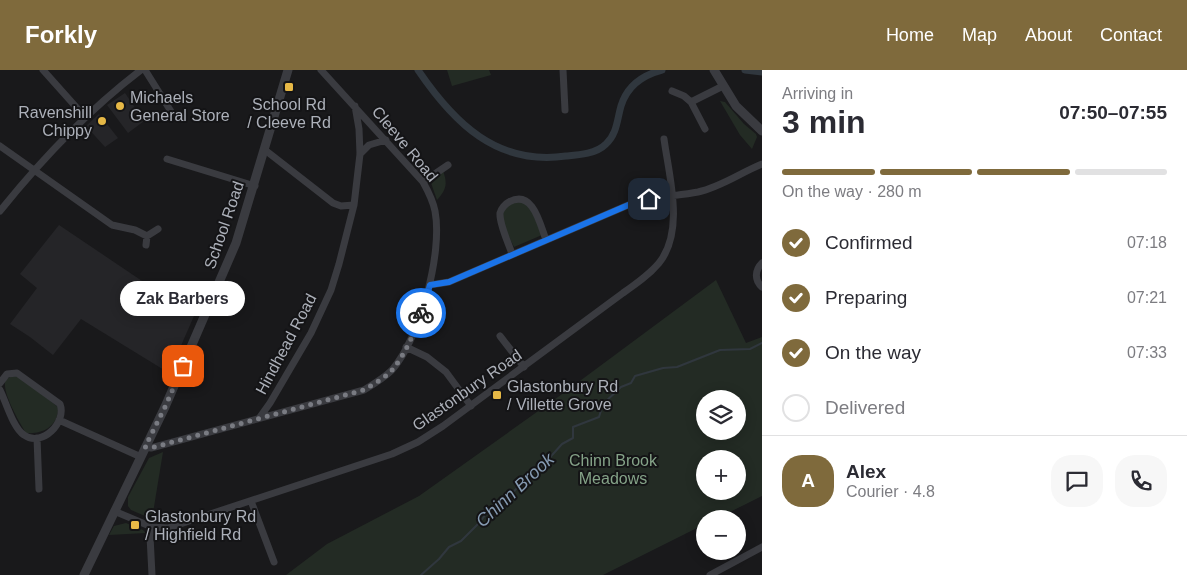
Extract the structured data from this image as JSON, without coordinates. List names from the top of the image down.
{
  "streets": {
    "street": [
      "Cleeve Road",
      "School Road",
      "Hindhead Road",
      "Glastonbury Road"
    ]
  },
  "crossings": [
    ["Cleeve Road", "School Road"],
    ["Cleeve Road", "Hindhead Road"],
    ["School Road", "Glastonbury Road"]
  ],
  "water": ["Chinn Brook"],
  "parks": ["Chinn Brook Meadows"],
  "places": {
    "transit": ["School Rd / Cleeve Rd", "Glastonbury Rd / Villette Grove", "Glastonbury Rd / Highfield Rd"],
    "other": ["Michaels General Store", "Ravenshill Chippy", "Zak Barbers"]
  },
  "page": {
    "header": "Forkly",
    "nav": [
      "Home",
      "Map",
      "About",
      "Contact"
    ],
    "heading": ["3 min", "Arriving in", "07:50–07:55"],
    "panel": ["Alex", "Courier · 4.8"],
    "bar": "On the way · 280 m",
    "list": [
      ["Confirmed", "07:18"],
      ["Preparing", "07:21"],
      ["On the way", "07:33"],
      "Delivered"
    ],
    "bubble": "Zak Barbers",
    "map_buttons": ["+", "−"],
    "round": "A"
  }
}
